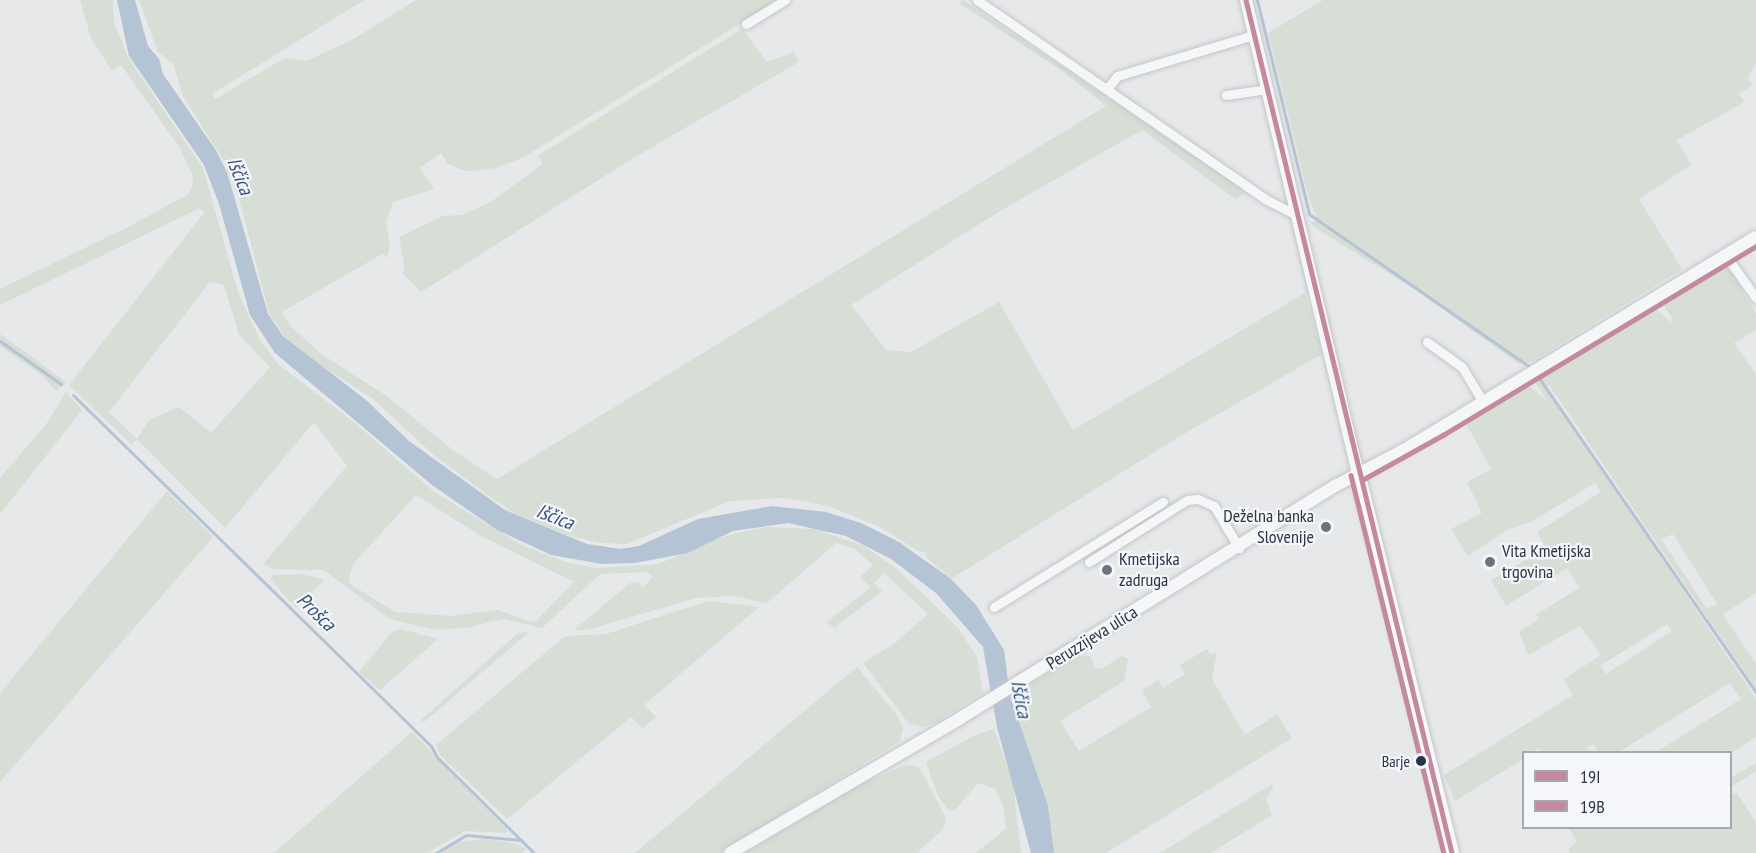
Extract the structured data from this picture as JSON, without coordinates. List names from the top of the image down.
{
  "streets": {
    "street": ["Peruzzijeva ulica"]
  },
  "water": ["Iščica", "Prošca"],
  "places": [
    "Deželna banka Slovenije",
    "Vita Kmetijska trgovina",
    "Kmetijska zadruga",
    "Barje"
  ],
  "lines": ["transit line 19I", "transit line 19B"],
  "legend": ["19I", "19B"]
}
